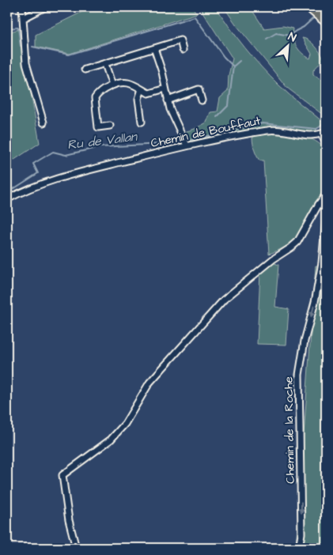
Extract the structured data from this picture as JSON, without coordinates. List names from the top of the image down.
{
  "streets": {
    "street": ["Chemin de Bouffaut", "Chemin de la Roche"]
  },
  "one_way": ["Chemin de la Roche"],
  "water": ["Ru de Vallan"],
  "north": "top right"
}
